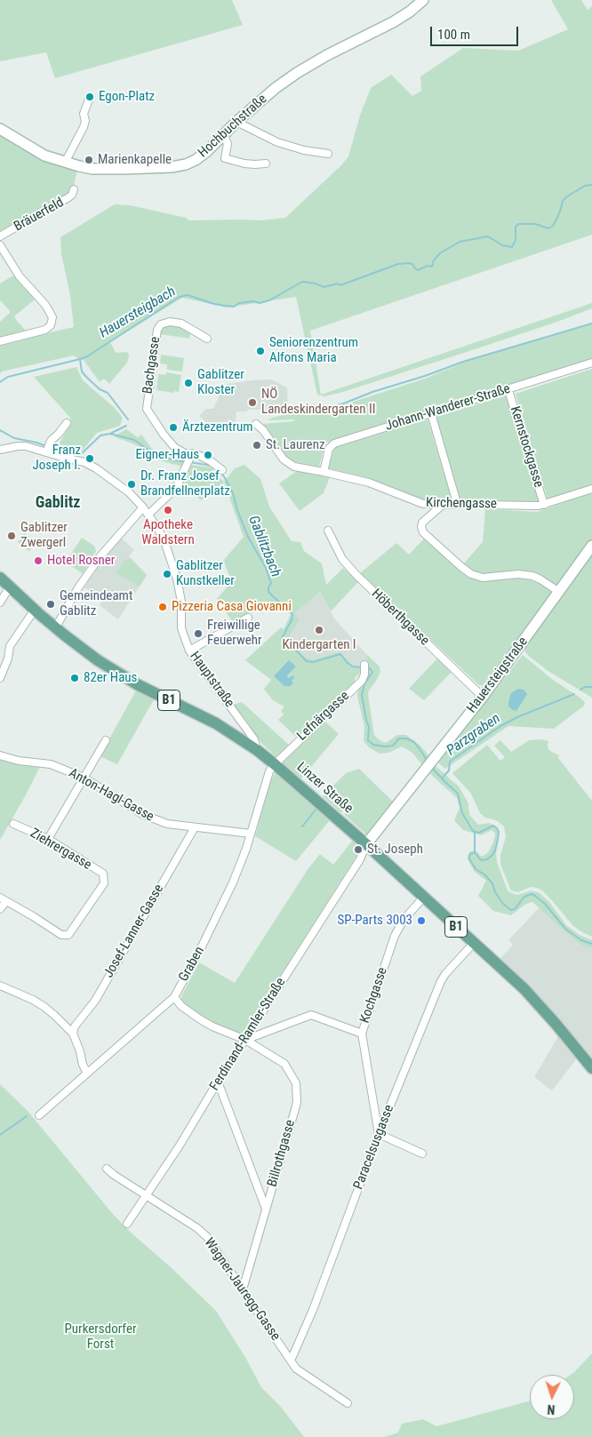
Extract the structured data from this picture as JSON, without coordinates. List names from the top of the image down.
{
  "streets": {
    "main road": ["B1", "Linzer Straße"],
    "street": [
      "Hochbuchstraße",
      "Bräuerfeld",
      "Bachgasse",
      "Johann-Wanderer-Straße",
      "Kernstockgasse",
      "Kirchengasse",
      "Höberthgasse",
      "Hauersteigstraße",
      "Hauptstraße",
      "Lefnärgasse",
      "Anton-Hagl-Gasse",
      "Ziehrergasse",
      "Josef-Lanner-Gasse",
      "Graben",
      "Kochgasse",
      "Ferdinand-Ramler-Straße",
      "Paracelsusgasse",
      "Billrothgasse",
      "Wagner-Jauregg-Gasse"
    ]
  },
  "crossings": [
    ["Johann-Wanderer-Straße", "Kernstockgasse"],
    ["Johann-Wanderer-Straße", "Kirchengasse"],
    ["Kernstockgasse", "Kirchengasse"],
    ["Höberthgasse", "Hauersteigstraße"],
    ["Hauersteigstraße", "Linzer Straße"],
    ["Hauersteigstraße", "Ferdinand-Ramler-Straße"],
    ["Hauptstraße", "Linzer Straße"],
    ["Lefnärgasse", "Linzer Straße"],
    ["Lefnärgasse", "Graben"],
    ["Linzer Straße", "Graben"],
    ["Linzer Straße", "Kochgasse"],
    ["Linzer Straße", "Ferdinand-Ramler-Straße"],
    ["Linzer Straße", "Paracelsusgasse"],
    ["Anton-Hagl-Gasse", "Josef-Lanner-Gasse"],
    ["Anton-Hagl-Gasse", "Graben"],
    ["Graben", "Billrothgasse"],
    ["Kochgasse", "Paracelsusgasse"],
    ["Ferdinand-Ramler-Straße", "Billrothgasse"],
    ["Ferdinand-Ramler-Straße", "Wagner-Jauregg-Gasse"],
    ["Paracelsusgasse", "Wagner-Jauregg-Gasse"],
    ["Billrothgasse", "Wagner-Jauregg-Gasse"]
  ],
  "districts": ["Gablitz"],
  "water": ["Hauersteigbach", "Gablitzbach", "Parzgraben"],
  "parks": ["Purkersdorfer Forst"],
  "places": [
    "Egon-Platz",
    "Marienkapelle",
    "Seniorenzentrum Alfons Maria",
    "Gablitzer Kloster",
    "NÖ Landeskindergarten II",
    "Ärztezentrum",
    "St. Laurenz",
    "Eigner-Haus",
    "Franz Joseph I.",
    "Dr. Franz Josef Brandfellnerplatz",
    "Apotheke Waldstern",
    "Gablitzer Zwergerl",
    "Hotel Rosner",
    "Gablitzer Kunstkeller",
    "Gemeindeamt Gablitz",
    "Pizzeria Casa Giovanni",
    "Kindergarten I",
    "Freiwillige Feuerwehr",
    "82er Haus",
    "St. Joseph",
    "SP-Parts 3003"
  ],
  "scale_bar": "100 m",
  "north": "bottom"
}
